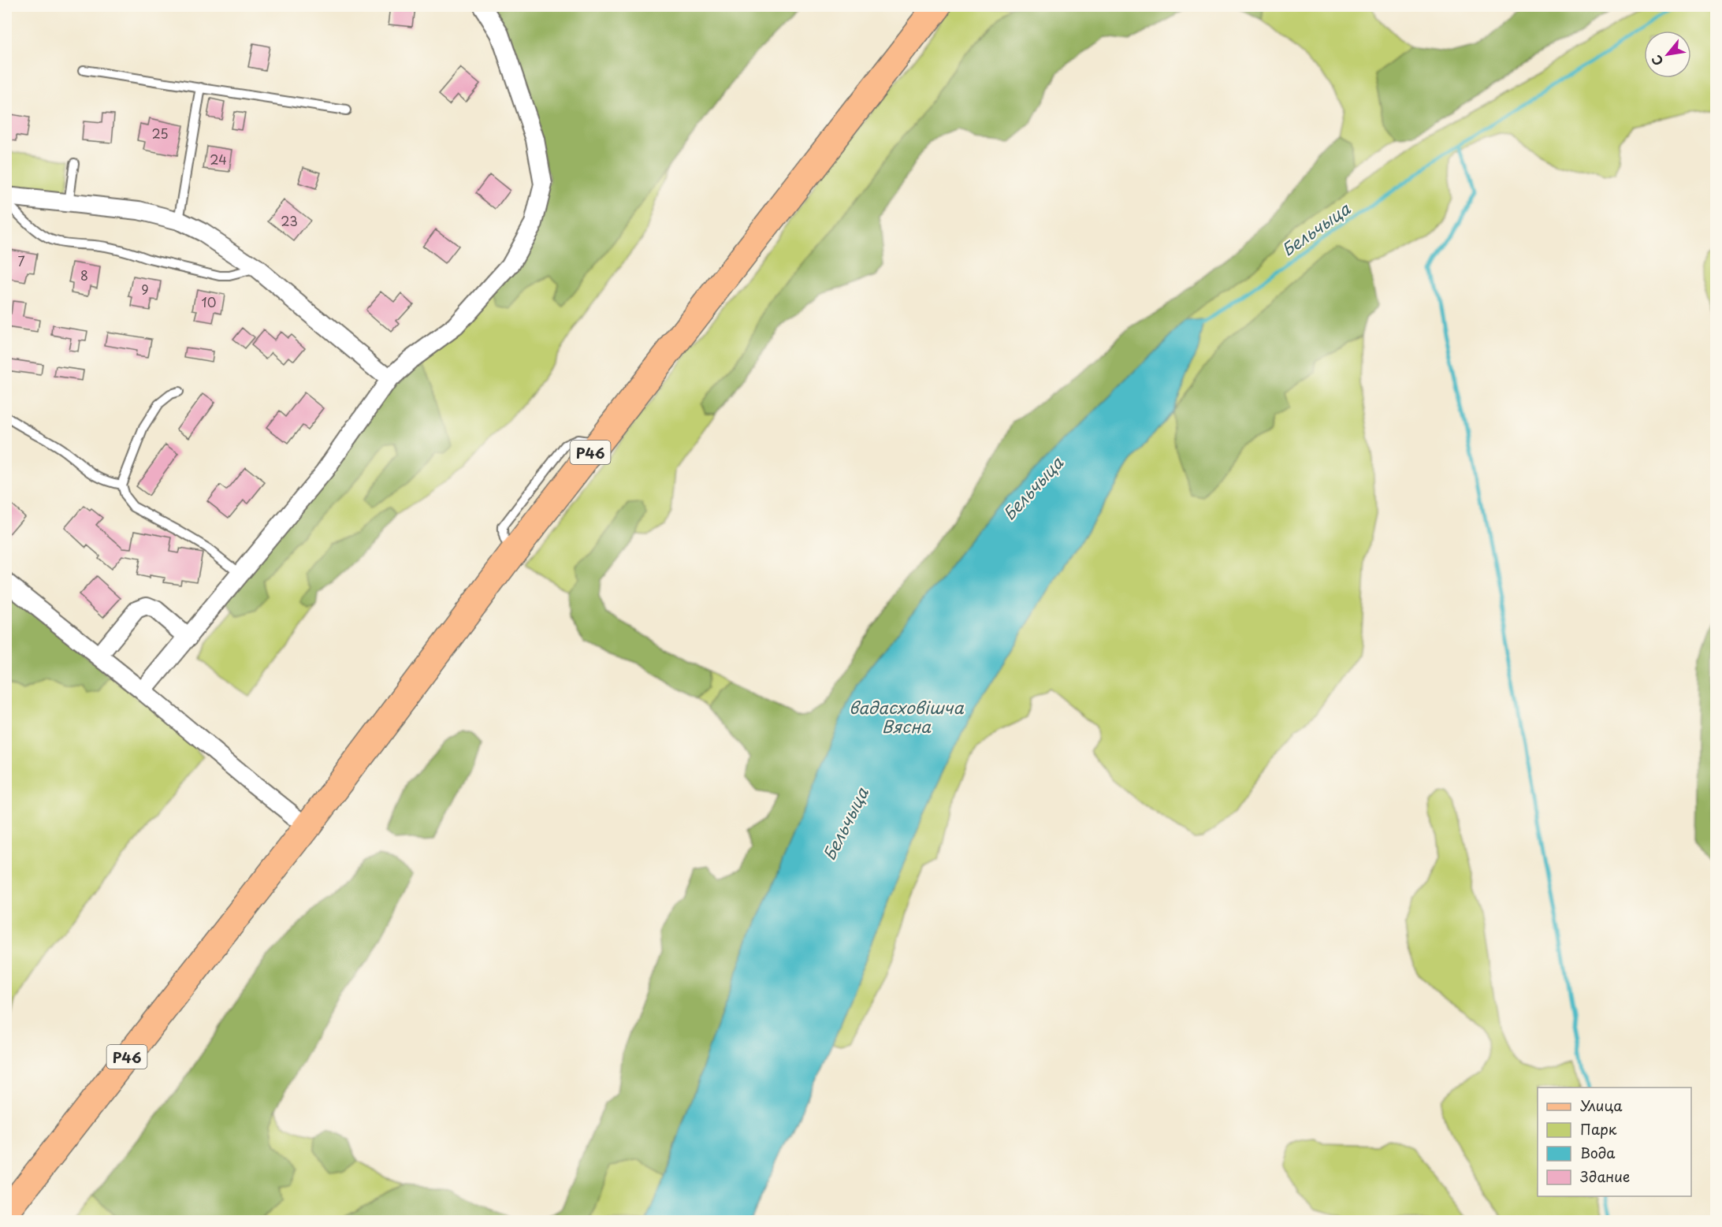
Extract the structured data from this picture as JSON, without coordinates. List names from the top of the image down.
{
  "streets": {
    "main road": ["Р46"]
  },
  "water": ["Бельчыца", "вадасховішча Вясна"],
  "house_numbers": [
    "25",
    "24",
    "23",
    "7",
    "8",
    "9",
    "10"
  ],
  "legend": [
    "Улица",
    "Парк",
    "Вода",
    "Здание"
  ],
  "north": "bottom left"
}
